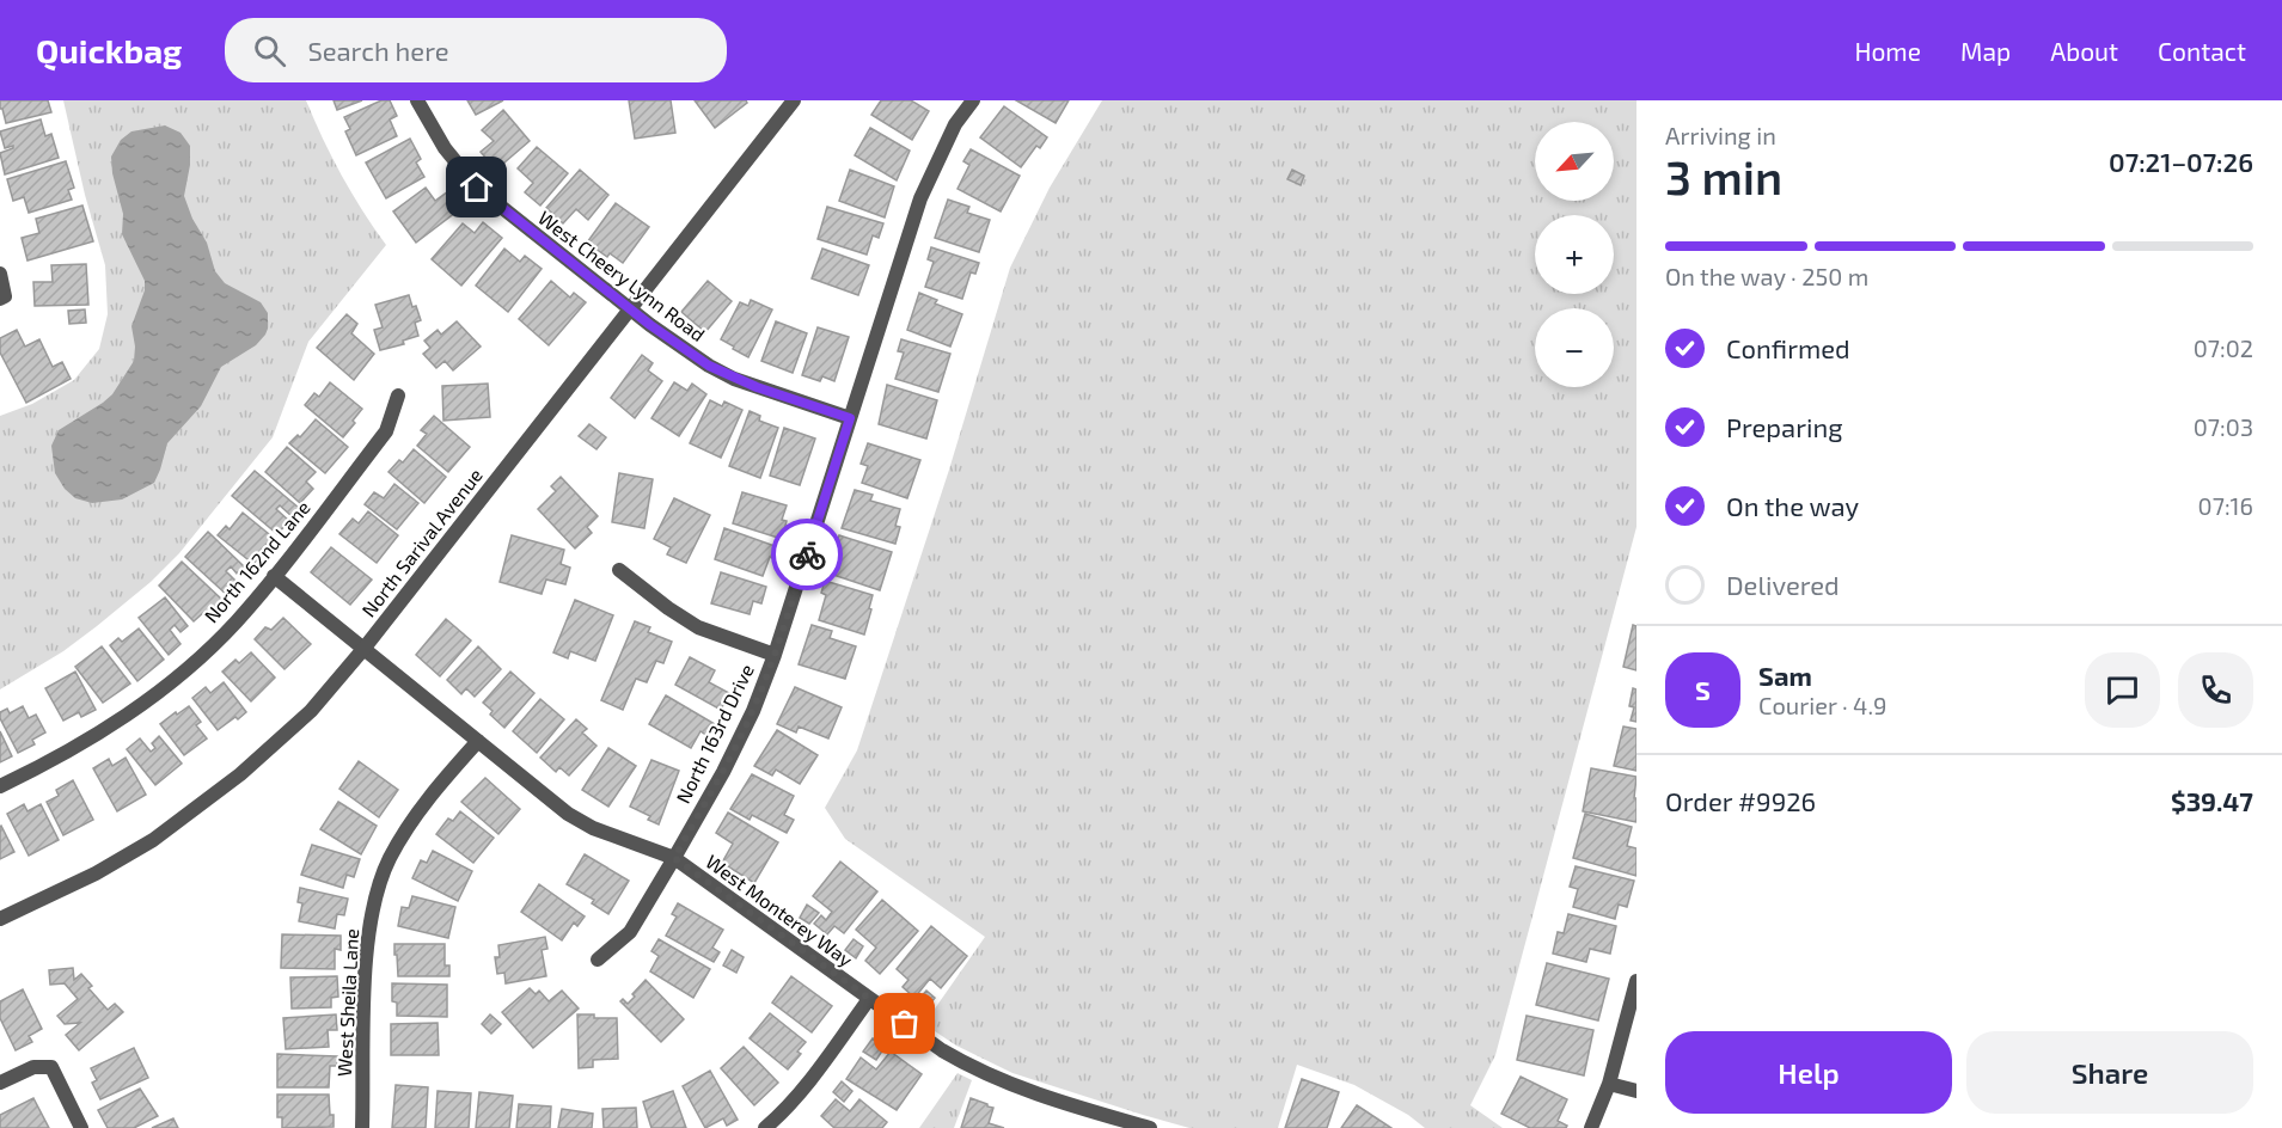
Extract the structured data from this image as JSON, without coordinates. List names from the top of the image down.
{
  "streets": {
    "street": [
      "West Cheery Lynn Road",
      "North Sarival Avenue",
      "North 162nd Lane",
      "North 163rd Drive",
      "West Monterey Way",
      "West Sheila Lane"
    ]
  },
  "crossings": [
    ["West Cheery Lynn Road", "North Sarival Avenue"],
    ["West Cheery Lynn Road", "North 163rd Drive"],
    ["North Sarival Avenue", "West Monterey Way"],
    ["North 162nd Lane", "West Monterey Way"],
    ["North 163rd Drive", "West Monterey Way"],
    ["West Monterey Way", "West Sheila Lane"]
  ],
  "north": "bottom left",
  "page": {
    "header": "Quickbag",
    "search": "Search here",
    "nav": [
      "Home",
      "Map",
      "About",
      "Contact"
    ],
    "heading": ["3 min", "Arriving in", "07:21–07:26"],
    "panel": [
      "Sam",
      "Courier · 4.9",
      "Order #9926",
      "$39.47"
    ],
    "map_buttons": ["+", "−"],
    "bar": "On the way · 250 m",
    "list": [
      ["Confirmed", "07:02"],
      ["Preparing", "07:03"],
      ["On the way", "07:16"],
      "Delivered"
    ],
    "round": "S",
    "buttons": ["Help", "Share"]
  }
}
